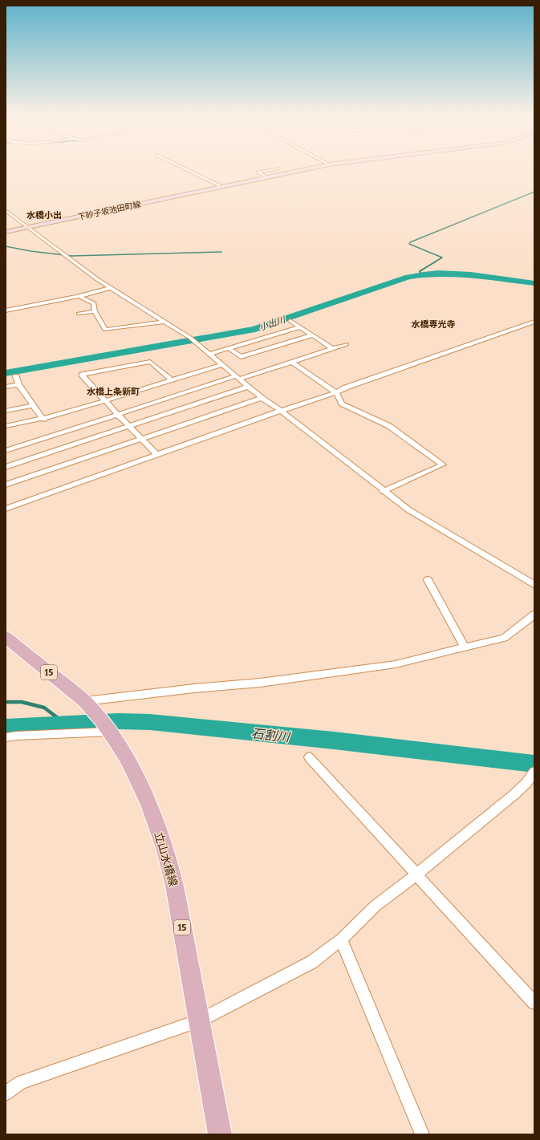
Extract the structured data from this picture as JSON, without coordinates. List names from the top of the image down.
{
  "streets": {
    "main road": ["下砂子坂池田町線", "15", "立山水橋線"]
  },
  "districts": ["水橋小出", "水橋専光寺", "水橋上条新町"],
  "water": ["小出川", "石割川"]
}
